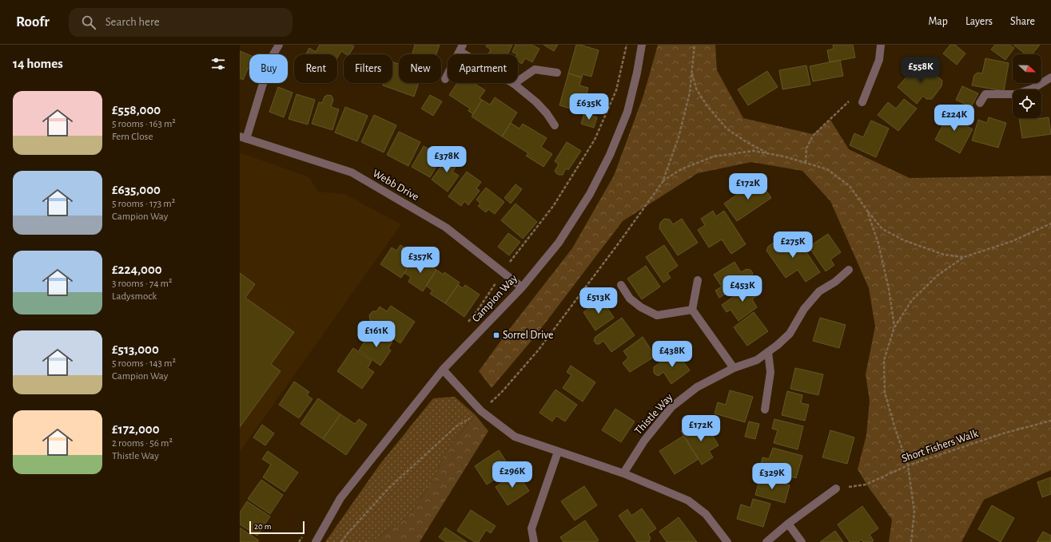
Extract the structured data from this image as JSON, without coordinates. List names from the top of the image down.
{
  "streets": {
    "street": ["Webb Drive", "Campion Way", "Thistle Way"],
    "path": ["Short Fishers Walk"]
  },
  "crossings": [
    ["Webb Drive", "Campion Way"]
  ],
  "places": {
    "transit": ["Sorrel Drive"]
  },
  "scale_bar": "20 m",
  "north": "right",
  "page": {
    "header": "Roofr",
    "search": "Search here",
    "nav": ["Map", "Layers", "Share"],
    "heading": "14 homes",
    "chip": [
      "Buy",
      "Rent",
      "Filters",
      "New",
      "Apartment"
    ],
    "price": [
      "£558K",
      "£635K",
      "£224K",
      "£378K",
      "£172K",
      "£275K",
      "£357K",
      "£453K",
      "£513K",
      "£161K",
      "£438K",
      "£172K",
      "£296K",
      "£329K"
    ],
    "list": [
      {
        "name": "£558,000",
        "note": "5 rooms · 163 m² · Fern Close"
      },
      {
        "name": "£635,000",
        "note": "5 rooms · 173 m² · Campion Way"
      },
      {
        "name": "£224,000",
        "note": "3 rooms · 74 m² · Ladysmock"
      },
      {
        "name": "£513,000",
        "note": "5 rooms · 143 m² · Campion Way"
      },
      {
        "name": "£172,000",
        "note": "2 rooms · 56 m² · Thistle Way"
      }
    ],
    "scale": "20 m"
  }
}
